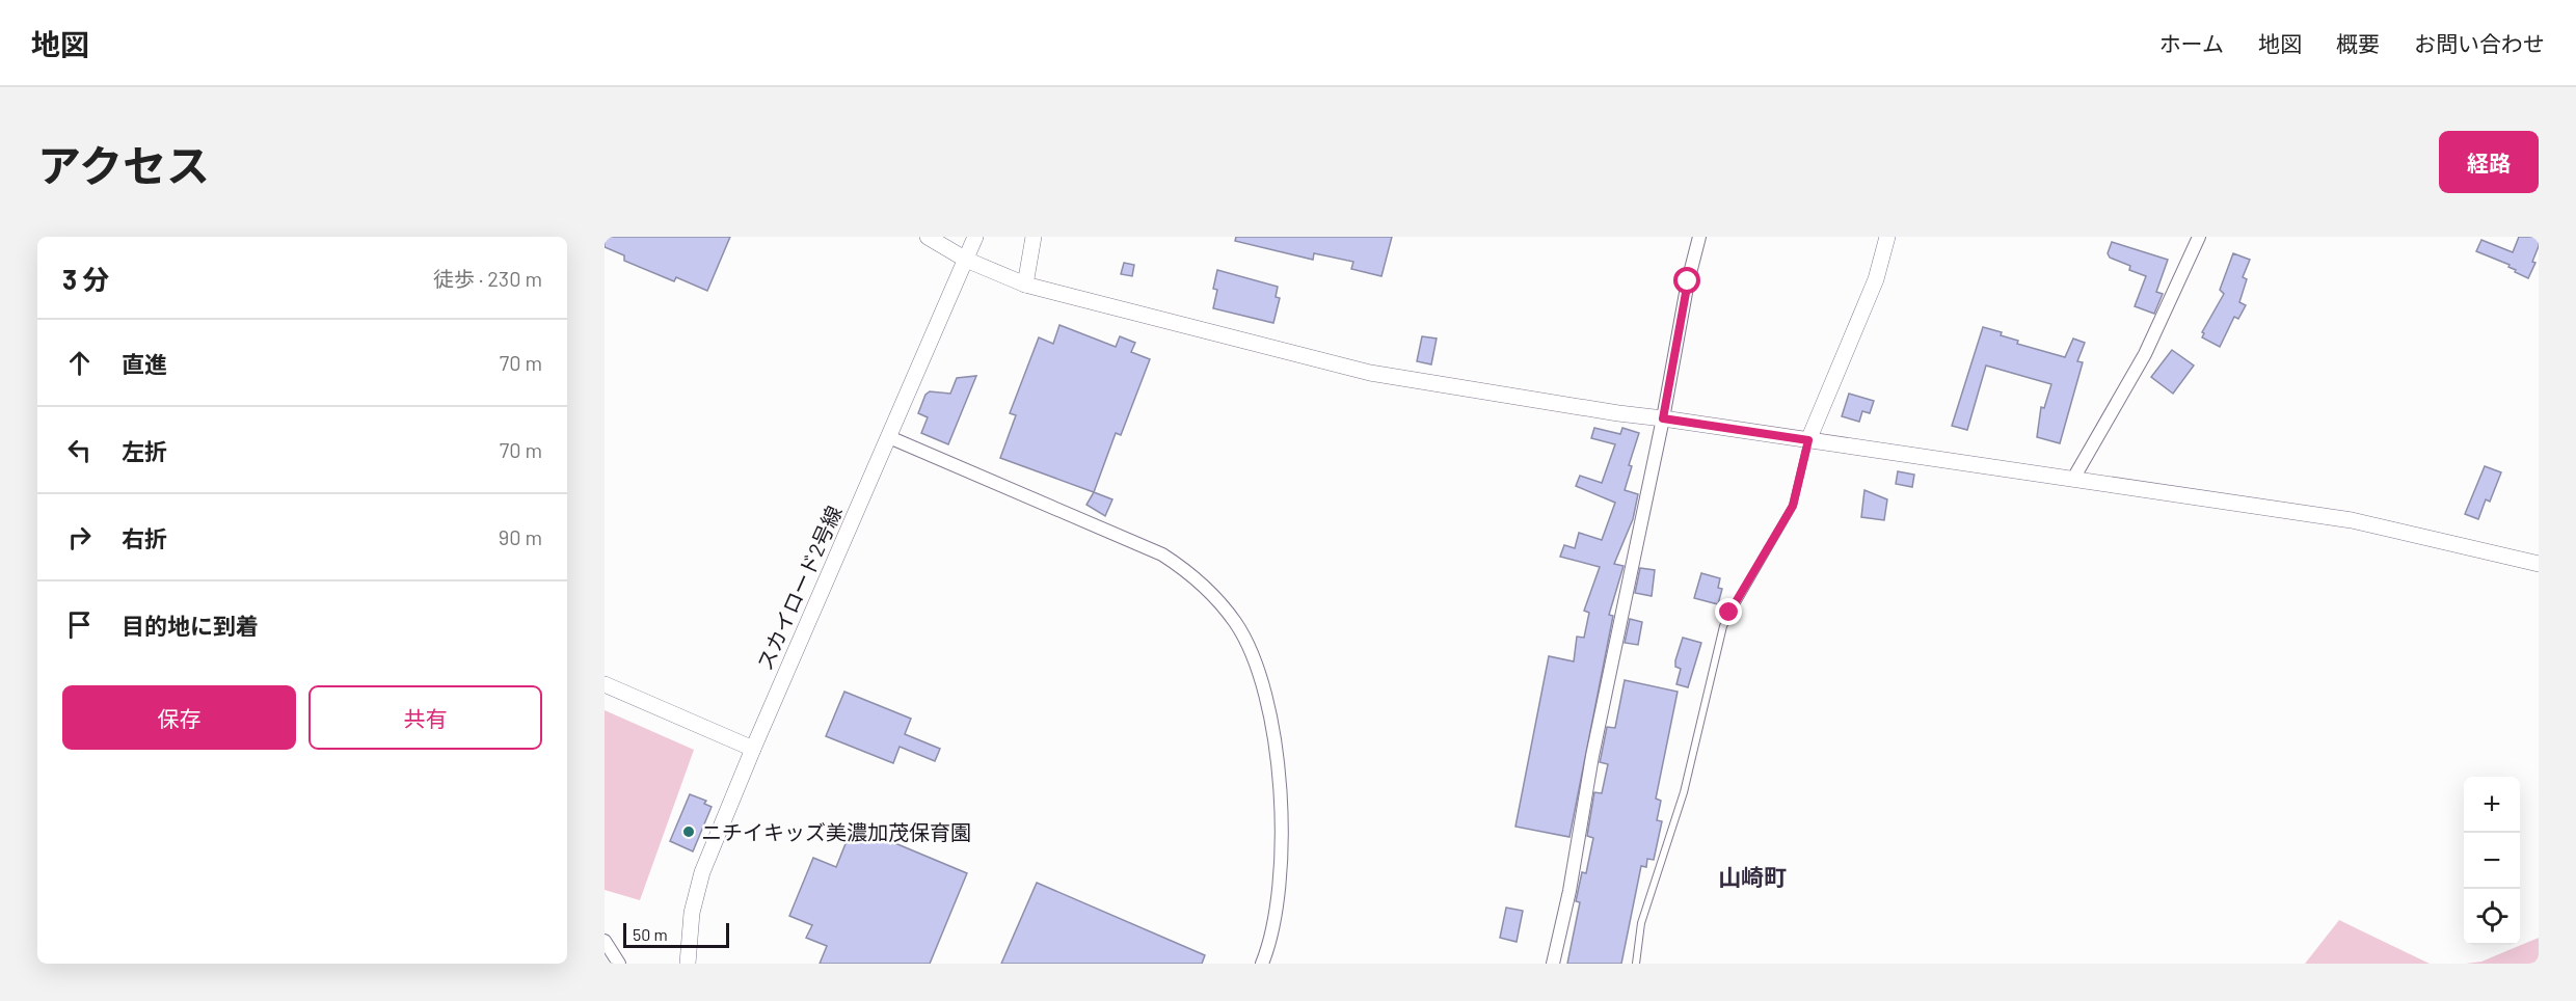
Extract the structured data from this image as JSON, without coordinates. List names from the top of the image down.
{
  "streets": {
    "street": ["スカイロード2号線"]
  },
  "districts": ["山崎町"],
  "places": ["ニチイキッズ美濃加茂保育園"],
  "scale_bar": "50 m",
  "page": {
    "header": "地図",
    "nav": [
      "ホーム",
      "地図",
      "概要",
      "お問い合わせ"
    ],
    "title": "アクセス",
    "buttons": [
      "経路",
      ["保存", "共有"]
    ],
    "heading": ["3 分", "徒歩 · 230 m"],
    "list": [
      ["直進", "70 m"],
      ["左折", "70 m"],
      ["右折", "90 m"],
      "目的地に到着"
    ],
    "map_buttons": ["+", "−"],
    "scale": "50 m"
  }
}
